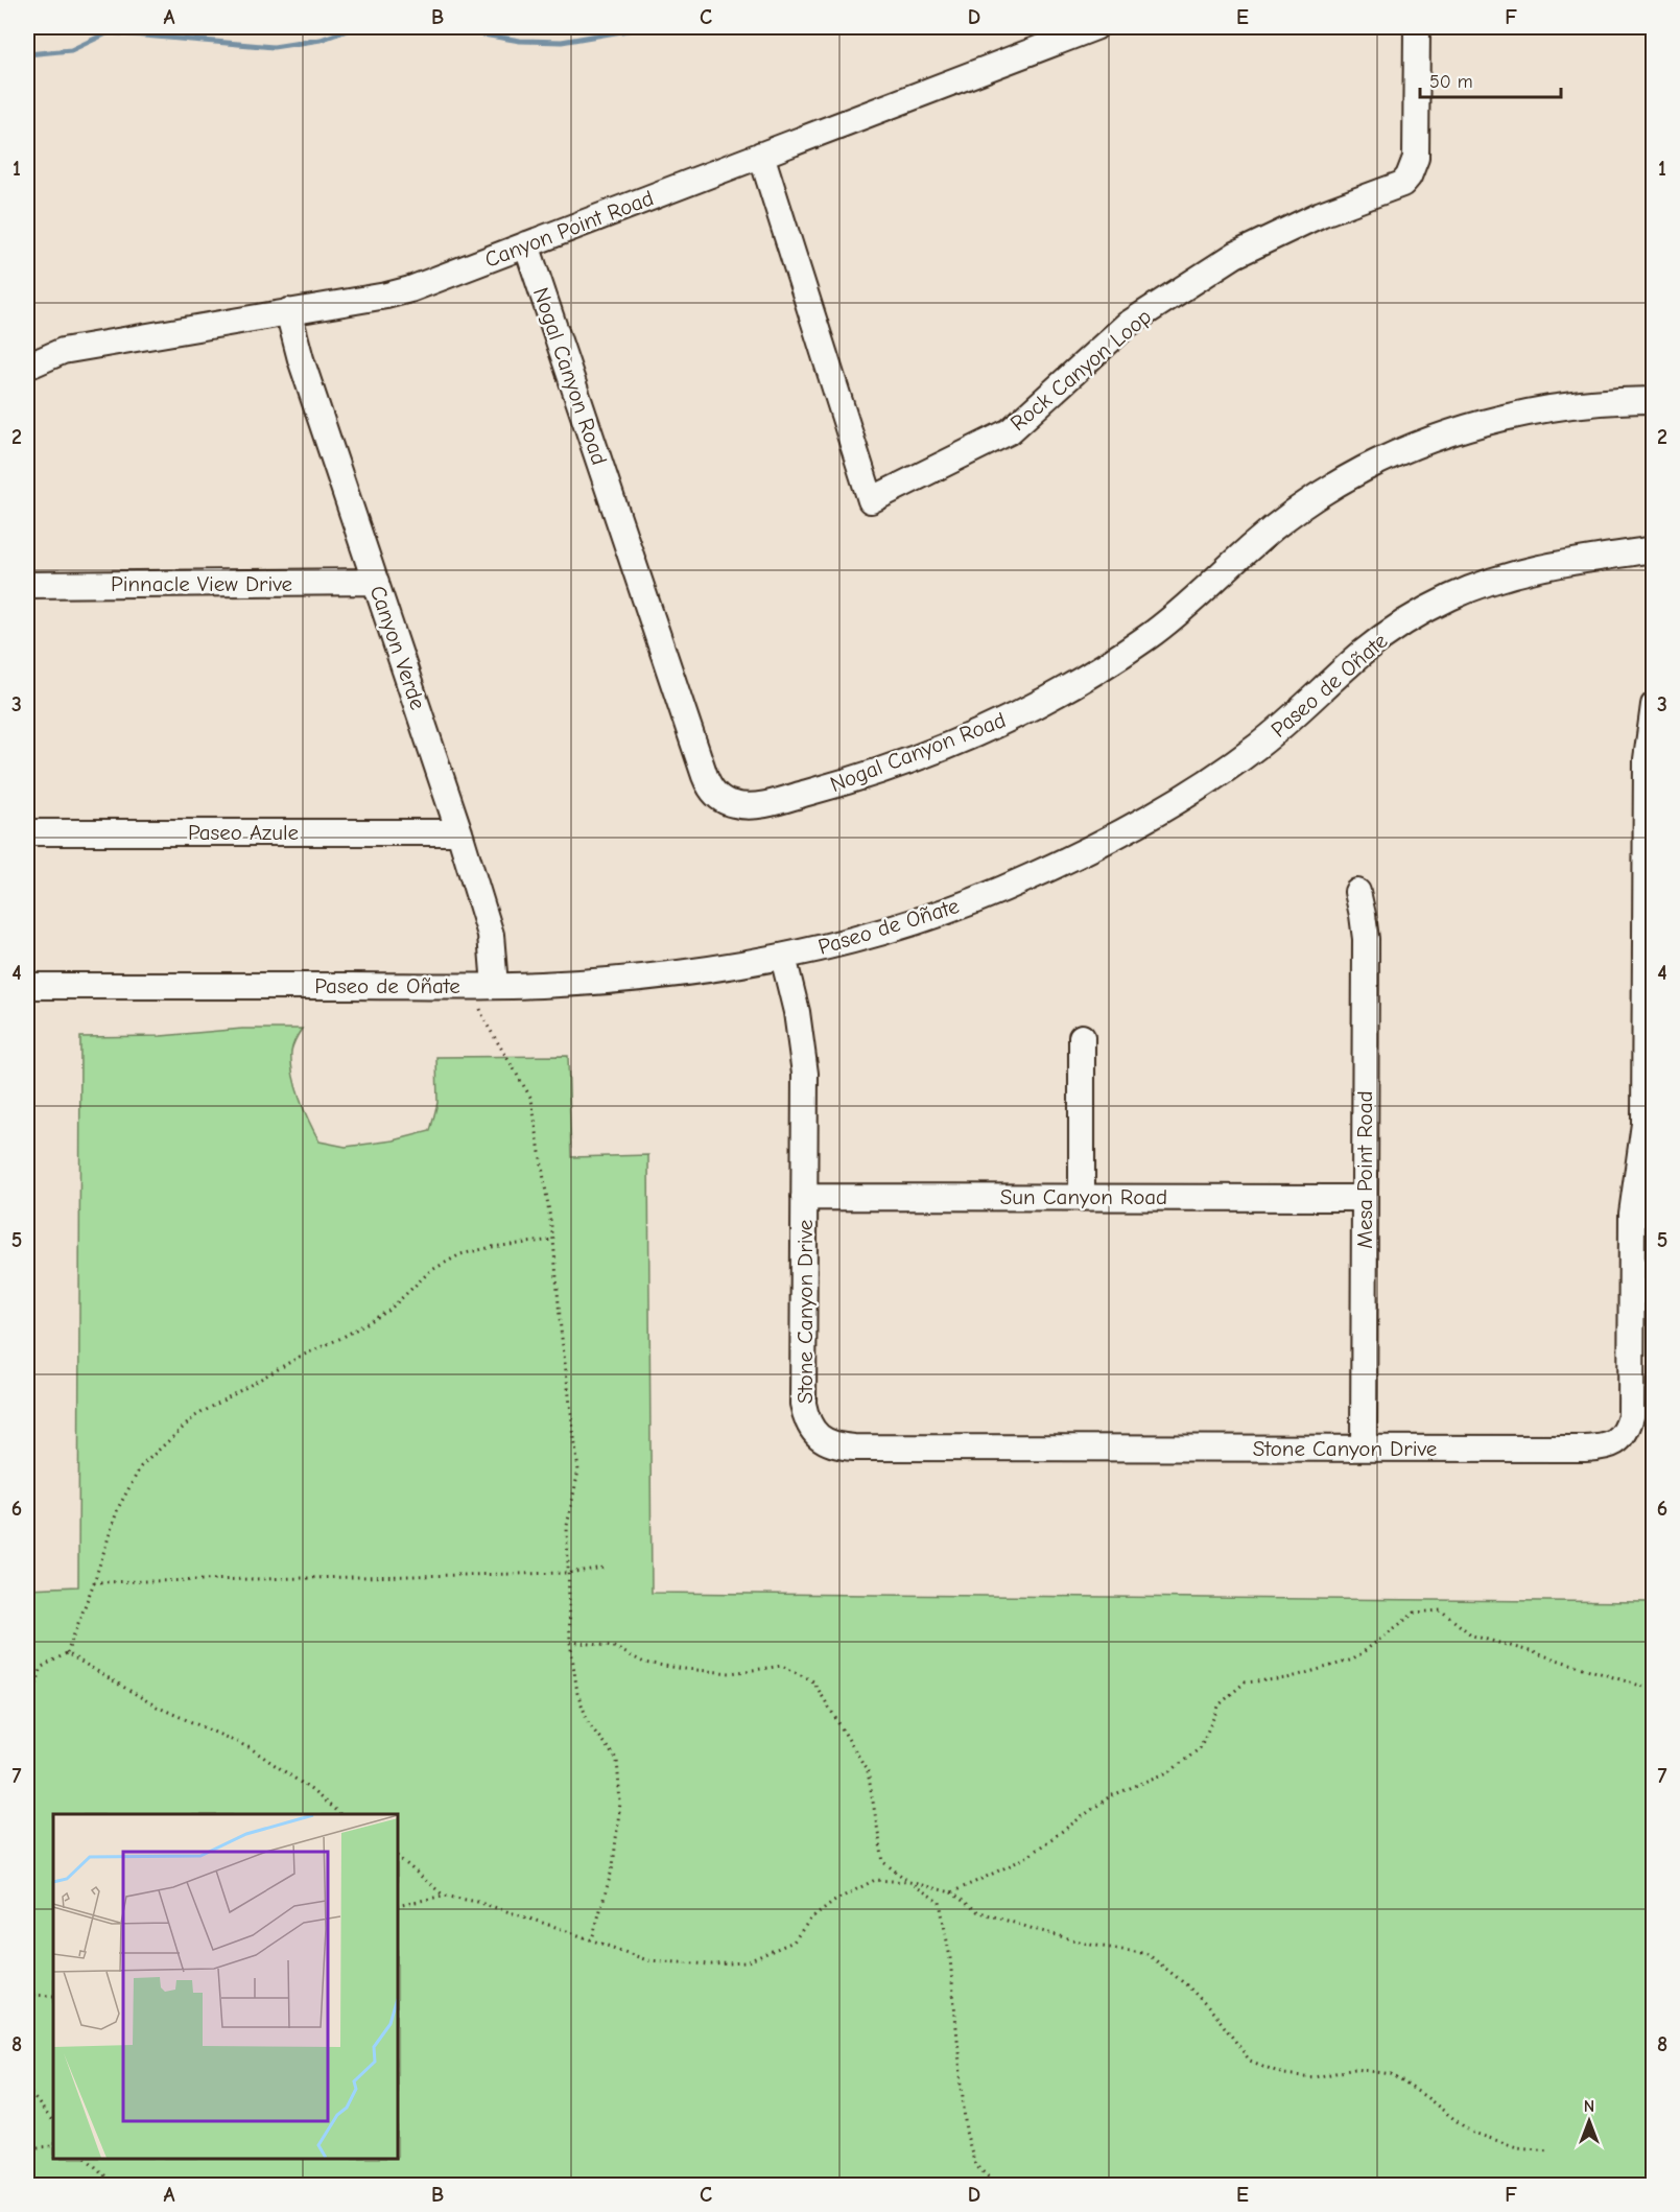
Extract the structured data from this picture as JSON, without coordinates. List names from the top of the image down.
{
  "streets": {
    "street": [
      "Canyon Point Road",
      "Rock Canyon Loop",
      "Nogal Canyon Road",
      "Pinnacle View Drive",
      "Canyon Verde",
      "Paseo de Oñate",
      "Paseo Azule",
      "Mesa Point Road",
      "Sun Canyon Road",
      "Stone Canyon Drive"
    ]
  },
  "crossings": [
    ["Canyon Point Road", "Rock Canyon Loop"],
    ["Canyon Point Road", "Nogal Canyon Road"],
    ["Canyon Point Road", "Canyon Verde"],
    ["Pinnacle View Drive", "Canyon Verde"],
    ["Canyon Verde", "Paseo de Oñate"],
    ["Canyon Verde", "Paseo Azule"],
    ["Paseo de Oñate", "Stone Canyon Drive"],
    ["Mesa Point Road", "Sun Canyon Road"],
    ["Mesa Point Road", "Stone Canyon Drive"],
    ["Sun Canyon Road", "Stone Canyon Drive"]
  ],
  "scale_bar": "50 m",
  "north": "top",
  "grid": {
    "columns": [
      "A",
      "B",
      "C",
      "D",
      "E",
      "F"
    ],
    "rows": [
      "1",
      "2",
      "3",
      "4",
      "5",
      "6",
      "7",
      "8"
    ]
  }
}
